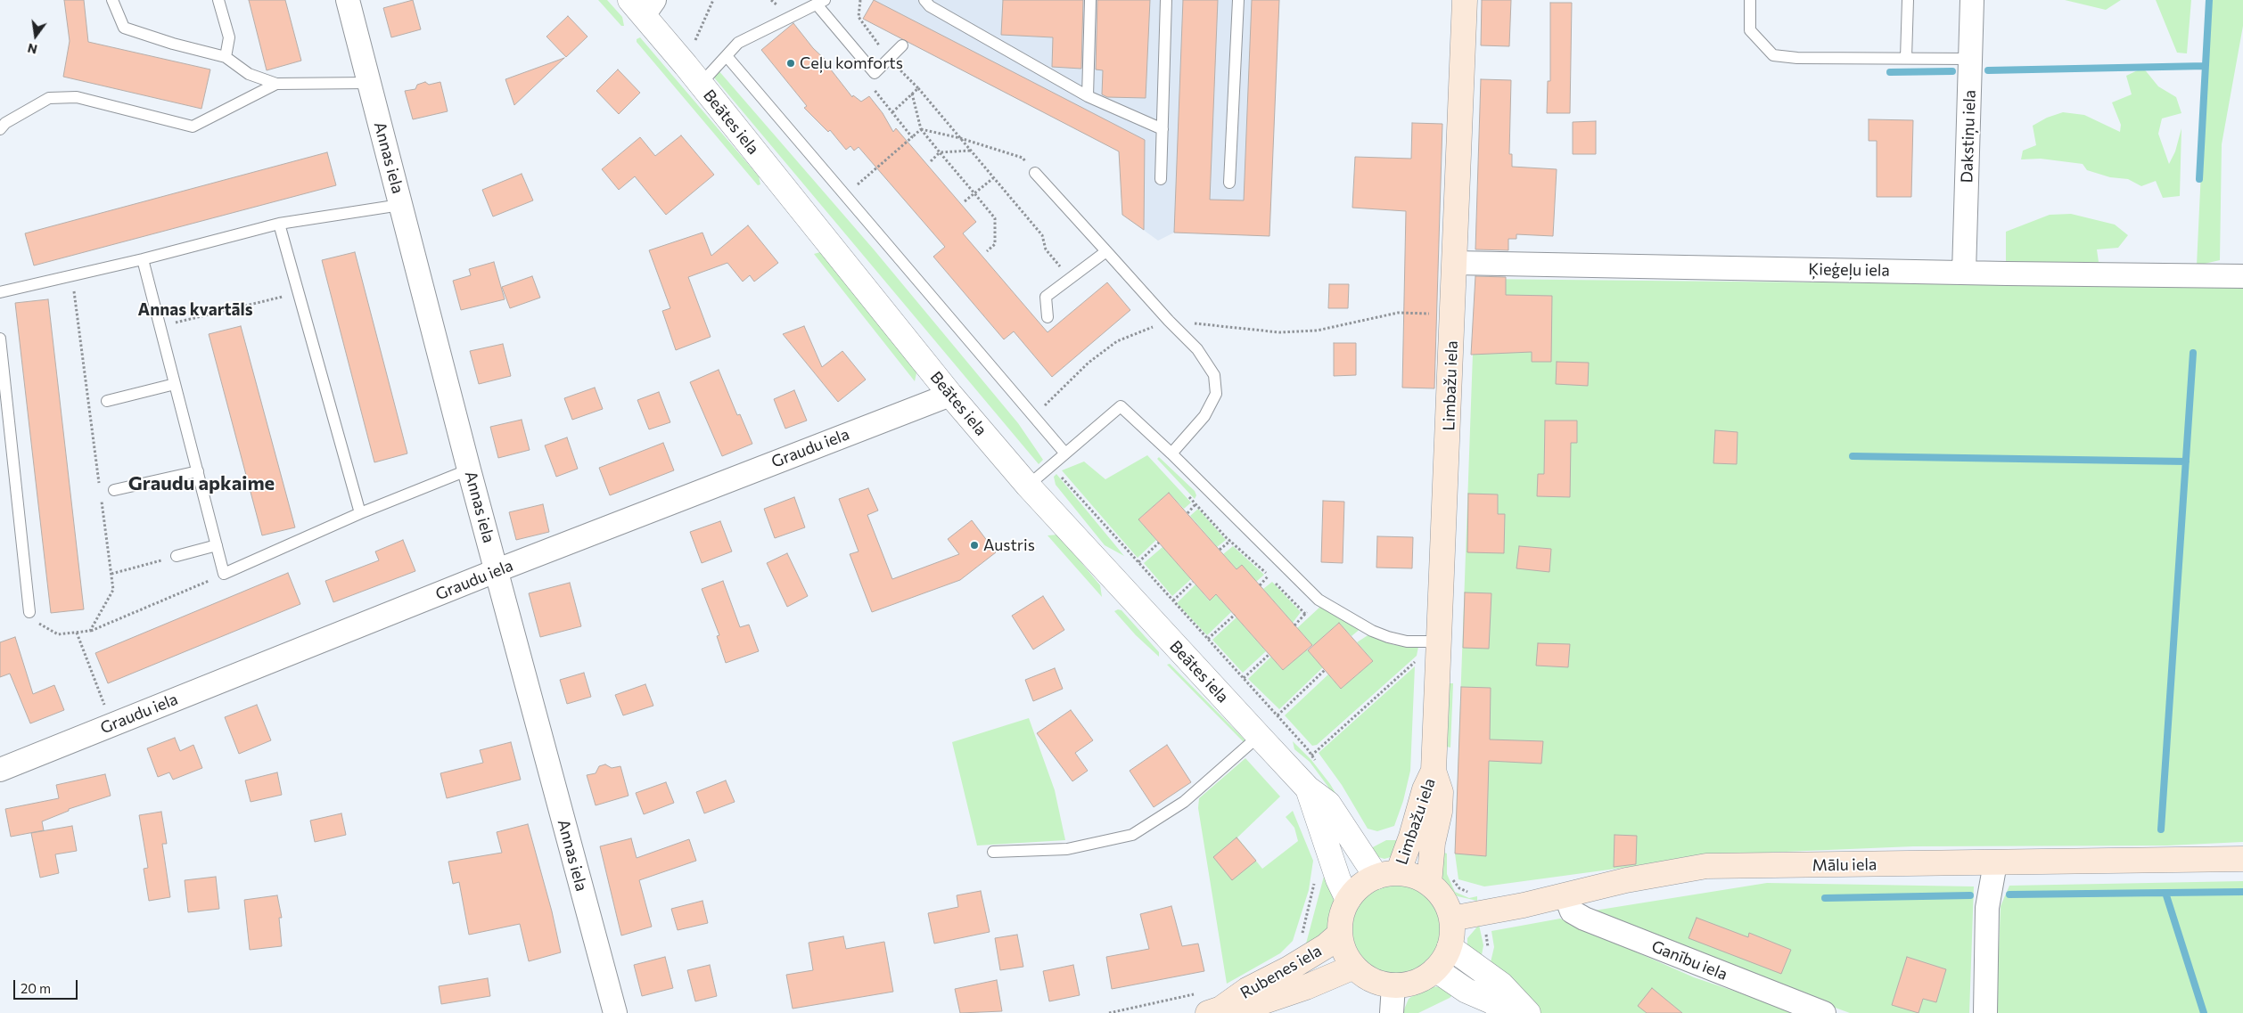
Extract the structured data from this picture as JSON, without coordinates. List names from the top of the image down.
{
  "streets": {
    "main road": ["Limbažu iela", "Mālu iela", "Rubenes iela"],
    "street": [
      "Beātes iela",
      "Dakstiņu iela",
      "Annas iela",
      "Ķieģeļu iela",
      "Graudu iela",
      "Ganību iela"
    ]
  },
  "crossings": [
    ["Beātes iela", "Limbažu iela"],
    ["Beātes iela", "Graudu iela"],
    ["Beātes iela", "Mālu iela"],
    ["Beātes iela", "Rubenes iela"],
    ["Dakstiņu iela", "Ķieģeļu iela"],
    ["Annas iela", "Graudu iela"],
    ["Ķieģeļu iela", "Limbažu iela"],
    ["Limbažu iela", "Mālu iela"],
    ["Limbažu iela", "Rubenes iela"],
    ["Mālu iela", "Ganību iela"],
    ["Mālu iela", "Rubenes iela"]
  ],
  "districts": ["Annas kvartāls", "Graudu apkaime"],
  "places": ["Ceļu komforts", "Austris"],
  "scale_bar": "20 m",
  "north": "bottom"
}
